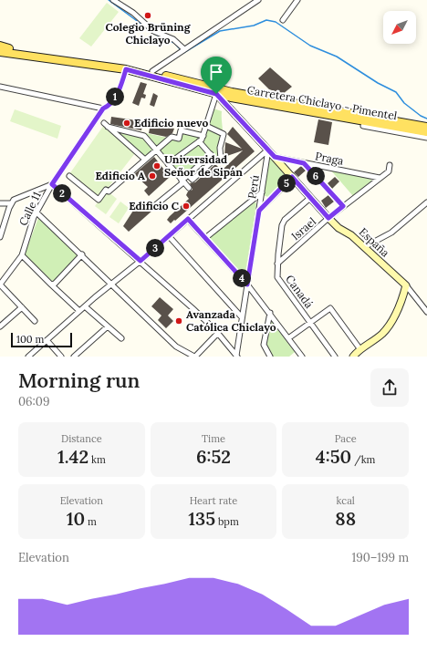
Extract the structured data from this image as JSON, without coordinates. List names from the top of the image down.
{
  "streets": {
    "main road": ["Carretera Chiclayo - Pimentel"],
    "street": [
      "Praga",
      "Perú",
      "Calle 11",
      "Israel",
      "España",
      "Canadá"
    ]
  },
  "crossings": [
    ["Carretera Chiclayo - Pimentel", "Calle 11"],
    ["Carretera Chiclayo - Pimentel", "España"],
    ["Praga", "Israel"],
    ["Praga", "España"],
    ["Perú", "España"],
    ["Israel", "España"],
    ["Israel", "Canadá"],
    ["España", "Canadá"]
  ],
  "places": [
    "Colegio Brüning Chiclayo",
    "Edificio nuevo",
    "Universidad Señor de Sipán",
    "Edificio A",
    "Edificio C",
    "Avanzada Católica Chiclayo"
  ],
  "scale_bar": "100 m",
  "north": "bottom left",
  "page": {
    "pins": [
      "1",
      "6",
      "5",
      "2",
      "3",
      "4"
    ],
    "scale": "100 m",
    "heading": ["Morning run", "06:09"],
    "stats": [
      ["Distance", "1.42 km"],
      ["Time", "6:52"],
      ["Pace", "4:50 /km"],
      ["Elevation", "10 m"],
      ["Heart rate", "135 bpm"],
      ["kcal", "88"]
    ],
    "chart": ["Elevation", "190–199 m"]
  }
}
